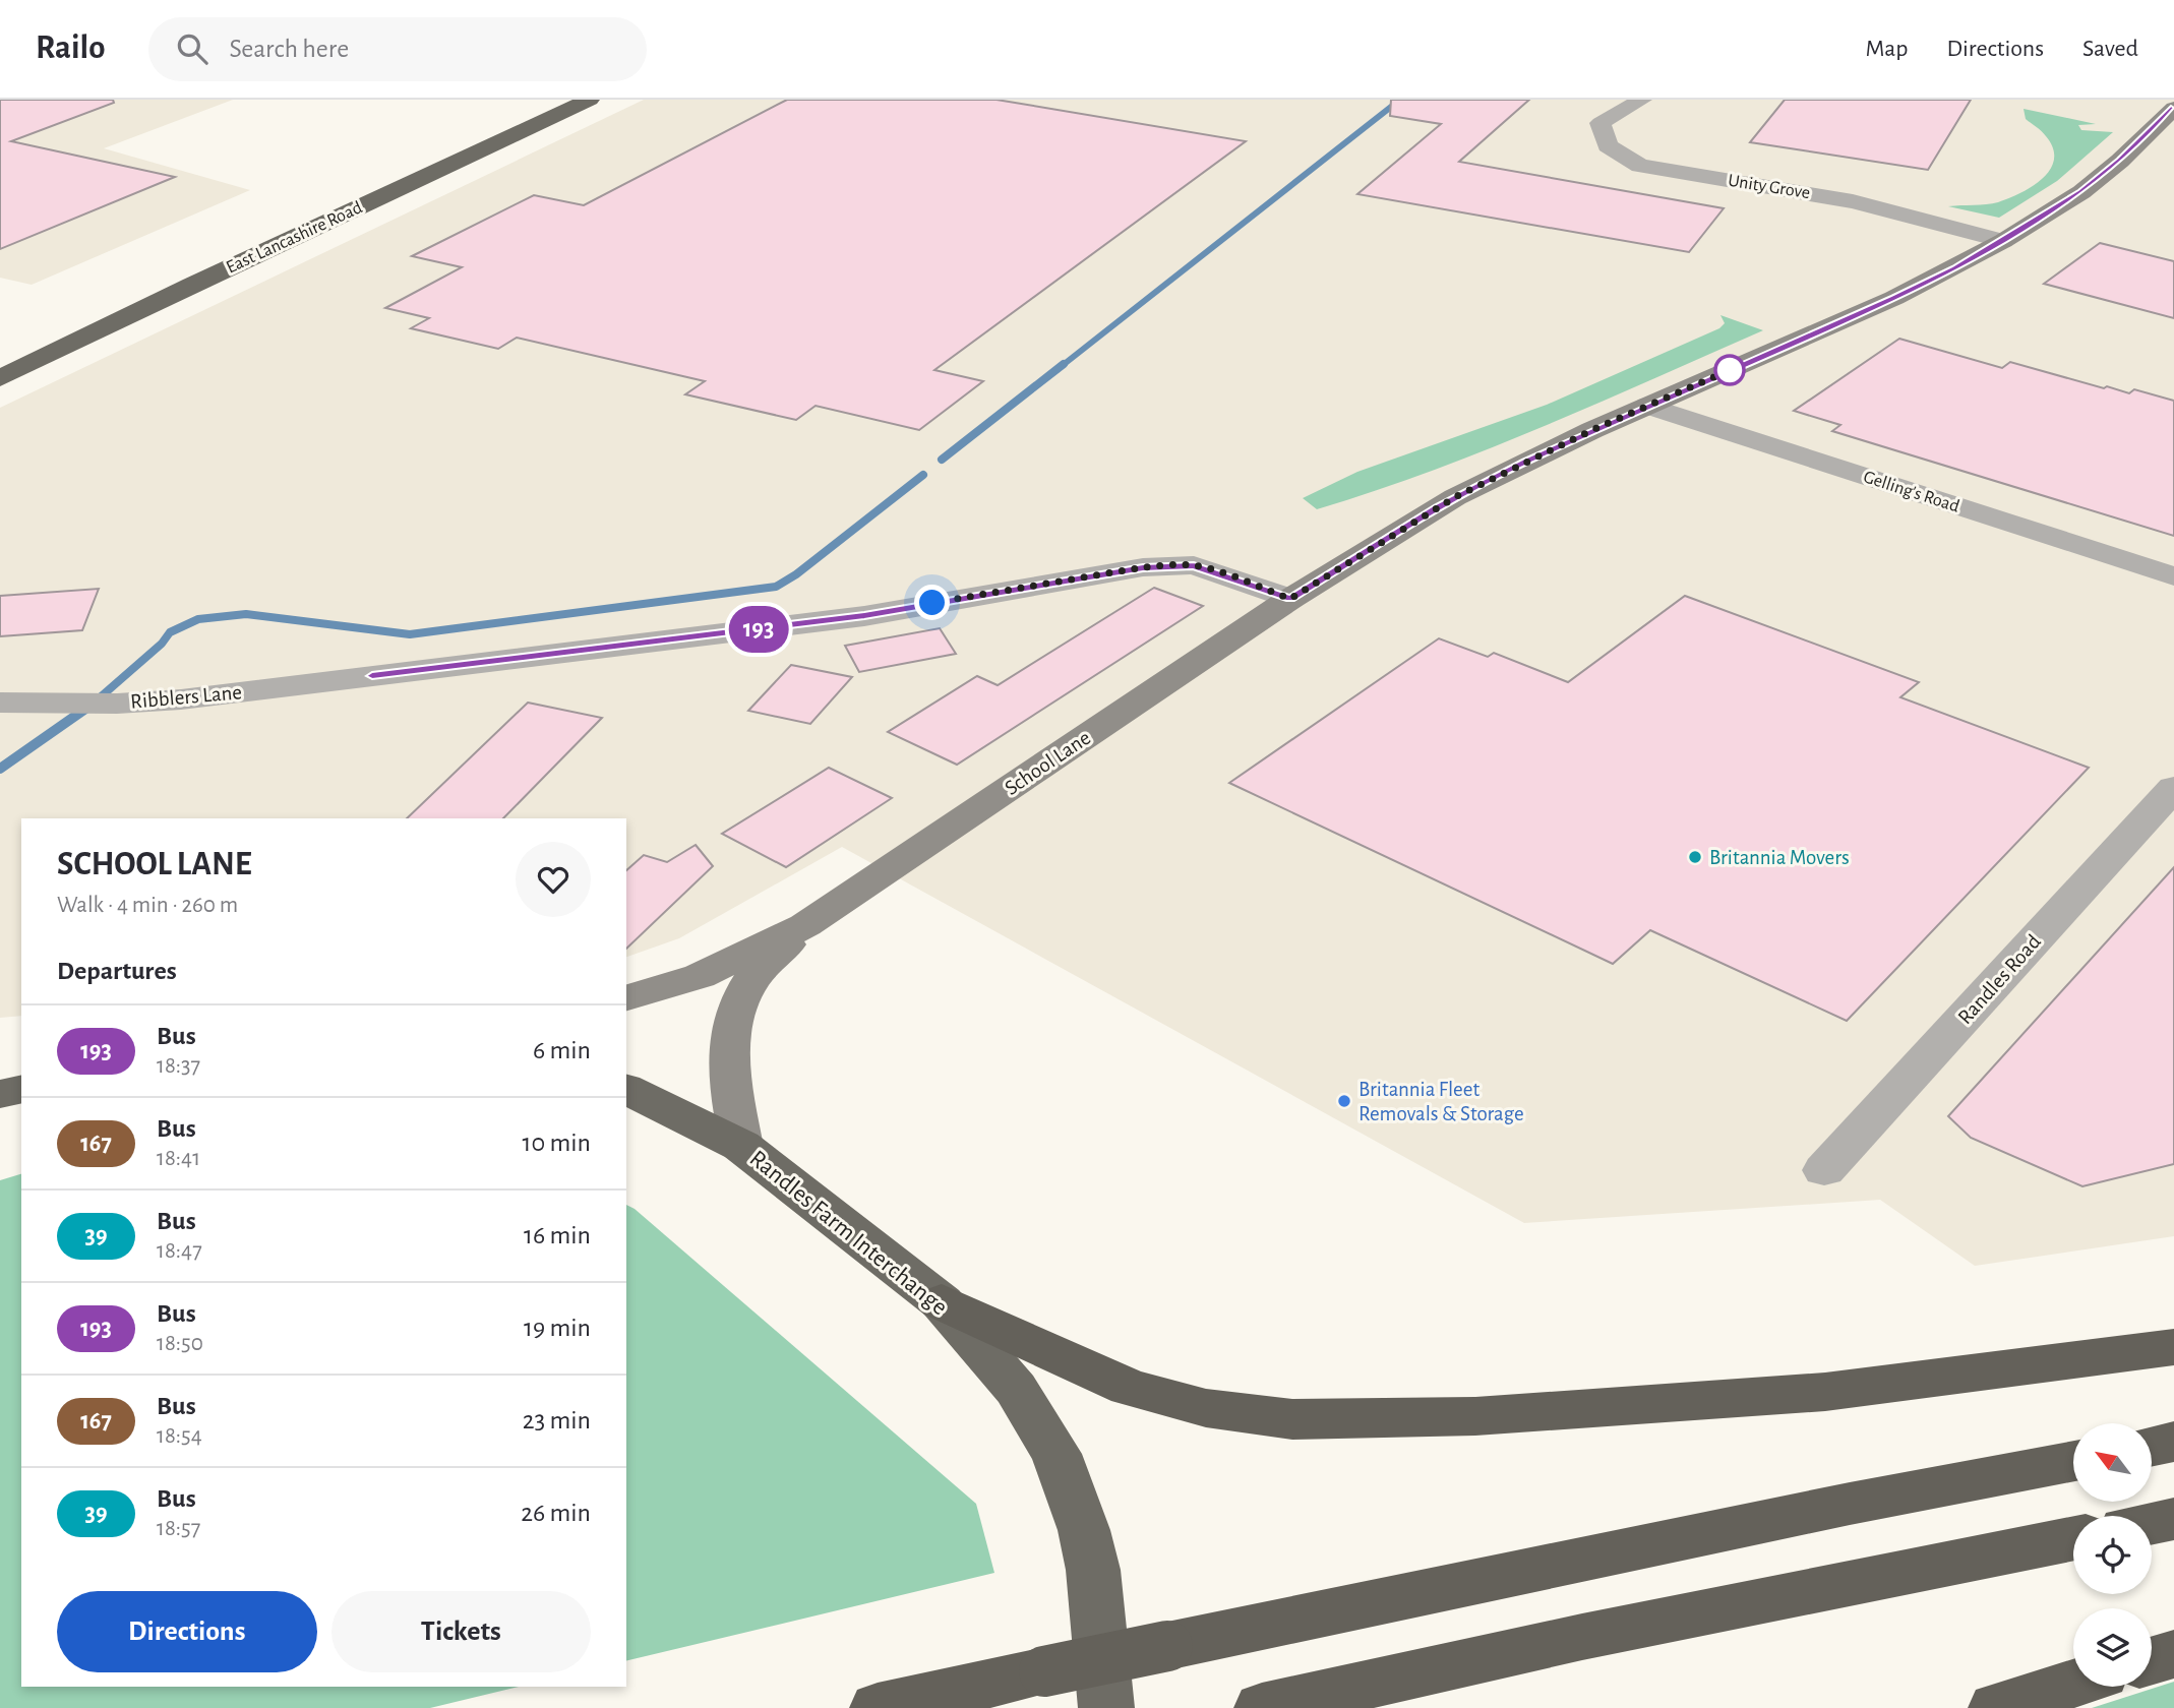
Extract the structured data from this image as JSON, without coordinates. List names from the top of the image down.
{
  "streets": {
    "highway": ["East Lancashire Road", "Randles Farm Interchange"],
    "main road": ["School Lane"],
    "street": [
      "Unity Grove",
      "Gelling's Road",
      "Ribblers Lane",
      "Randles Road"
    ]
  },
  "crossings": [
    ["Unity Grove", "School Lane"],
    ["Gelling's Road", "School Lane"],
    ["Ribblers Lane", "School Lane"],
    ["School Lane", "Randles Farm Interchange"]
  ],
  "places": ["Britannia Movers", "Britannia Fleet Removals & Storage"],
  "lines": ["bus line 193"],
  "north": "top left",
  "page": {
    "header": "Railo",
    "search": "Search here",
    "nav": ["Map", "Directions", "Saved"],
    "on_map": "193",
    "heading": [
      ["SCHOOL LANE", "Walk · 4 min · 260 m"],
      "Departures"
    ],
    "list": [
      {
        "mark": "193",
        "name": "Bus",
        "note": "18:37",
        "value": "6 min"
      },
      {
        "mark": "167",
        "name": "Bus",
        "note": "18:41",
        "value": "10 min"
      },
      {
        "mark": "39",
        "name": "Bus",
        "note": "18:47",
        "value": "16 min"
      },
      {
        "mark": "193",
        "name": "Bus",
        "note": "18:50",
        "value": "19 min"
      },
      {
        "mark": "167",
        "name": "Bus",
        "note": "18:54",
        "value": "23 min"
      },
      {
        "mark": "39",
        "name": "Bus",
        "note": "18:57",
        "value": "26 min"
      }
    ],
    "buttons": ["Directions", "Tickets"]
  }
}
